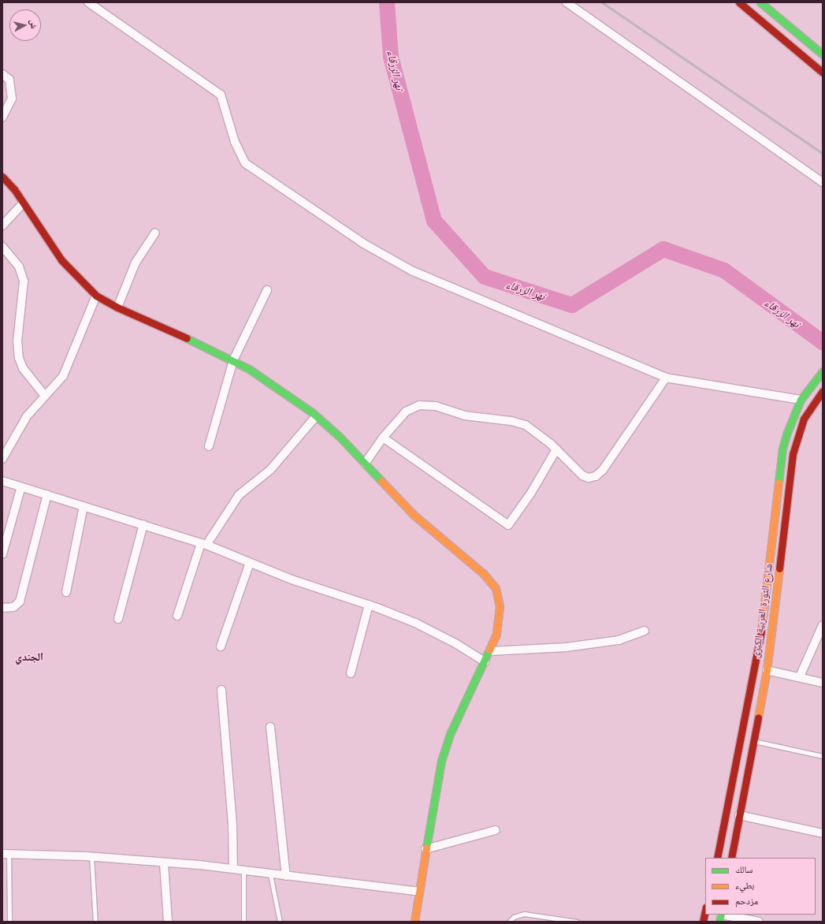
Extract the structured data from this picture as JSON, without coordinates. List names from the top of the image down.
{
  "streets": {
    "main road": ["شارع الثورة العربية الكبرى"]
  },
  "districts": ["الجندي"],
  "water": ["نهر الزرقاء"],
  "legend": ["سالك", "بطيء", "مزدحم"],
  "north": "right"
}
